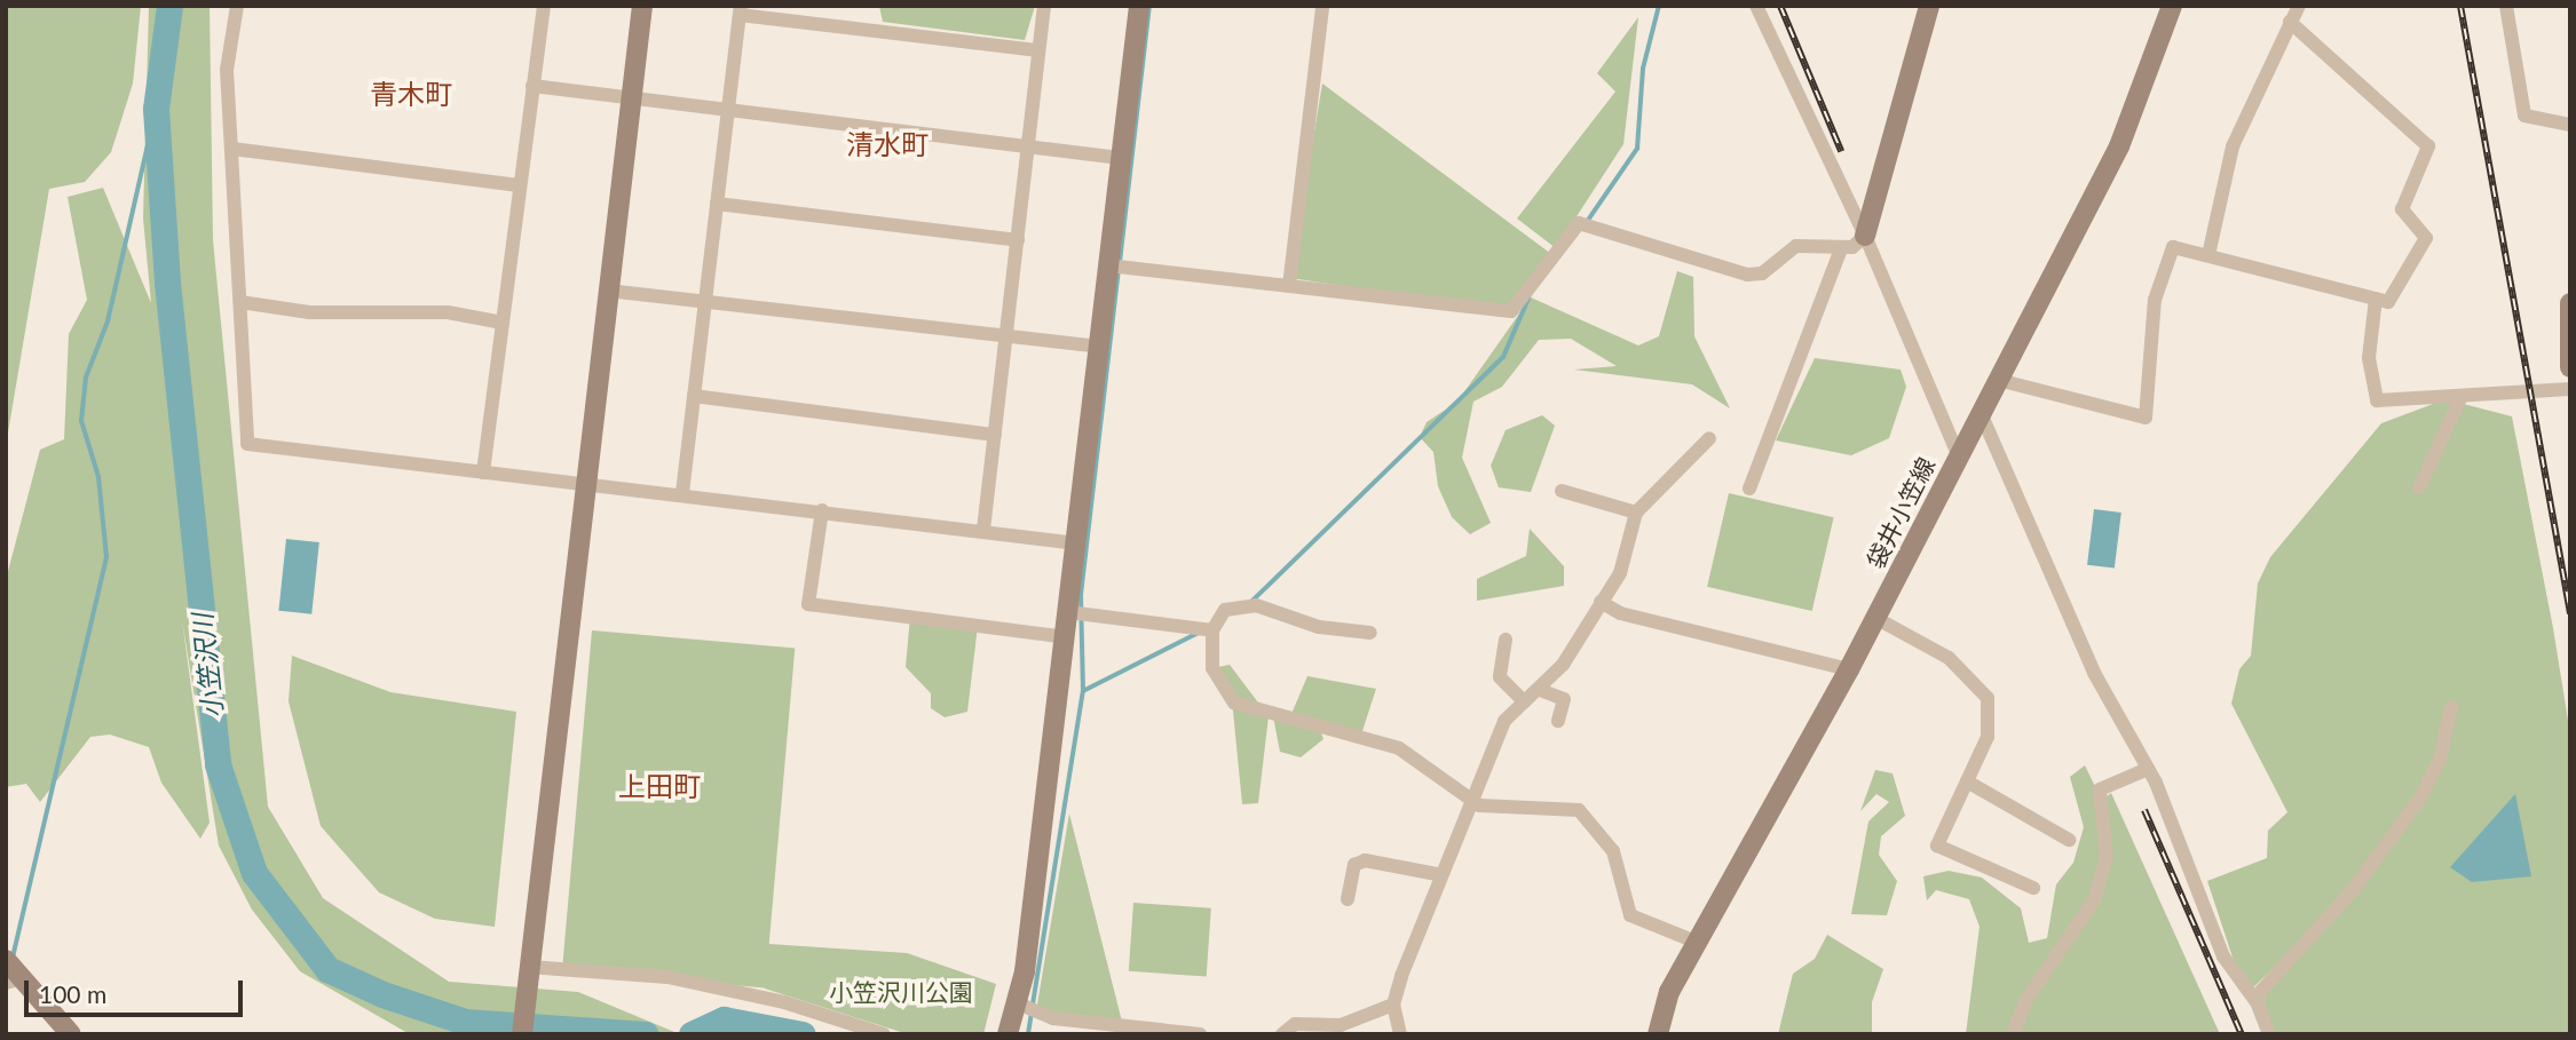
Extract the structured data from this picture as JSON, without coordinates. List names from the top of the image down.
{
  "streets": {
    "street": ["袋井小笠線"]
  },
  "districts": ["青木町", "清水町", "上田町"],
  "water": ["小笠沢川"],
  "parks": ["小笠沢川公園"],
  "scale_bar": "100 m"
}
